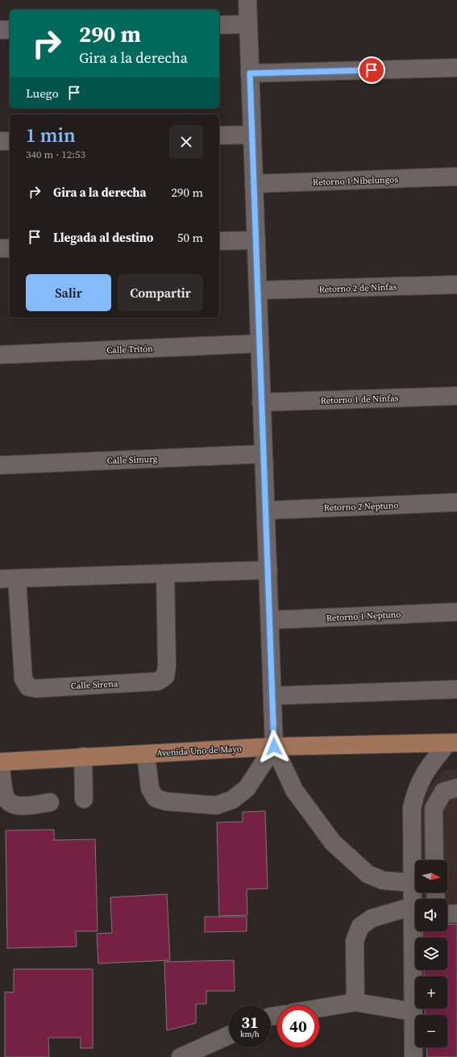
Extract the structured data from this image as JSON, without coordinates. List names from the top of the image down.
{
  "streets": {
    "main road": ["Avenida Uno de Mayo"],
    "street": [
      "Retorno 1 Nibelungos",
      "Retorno 2 de Ninfas",
      "Calle Tritón",
      "Retorno 1 de Ninfas",
      "Calle Simurg",
      "Retorno 2 Neptuno",
      "Retorno 1 Neptuno",
      "Calle Sirena"
    ]
  },
  "north": "right",
  "page": {
    "turn": ["290 m", "Gira a la derecha"],
    "then": "Luego",
    "heading": ["1 min", "340 m · 12:53"],
    "list": [
      {
        "name": "Gira a la derecha",
        "value": "290 m"
      },
      {
        "name": "Llegada al destino",
        "value": "50 m"
      }
    ],
    "buttons": ["Salir", "Compartir"],
    "map_buttons": ["+", "−"],
    "speed": "31 km/h",
    "limit": "40"
  }
}
